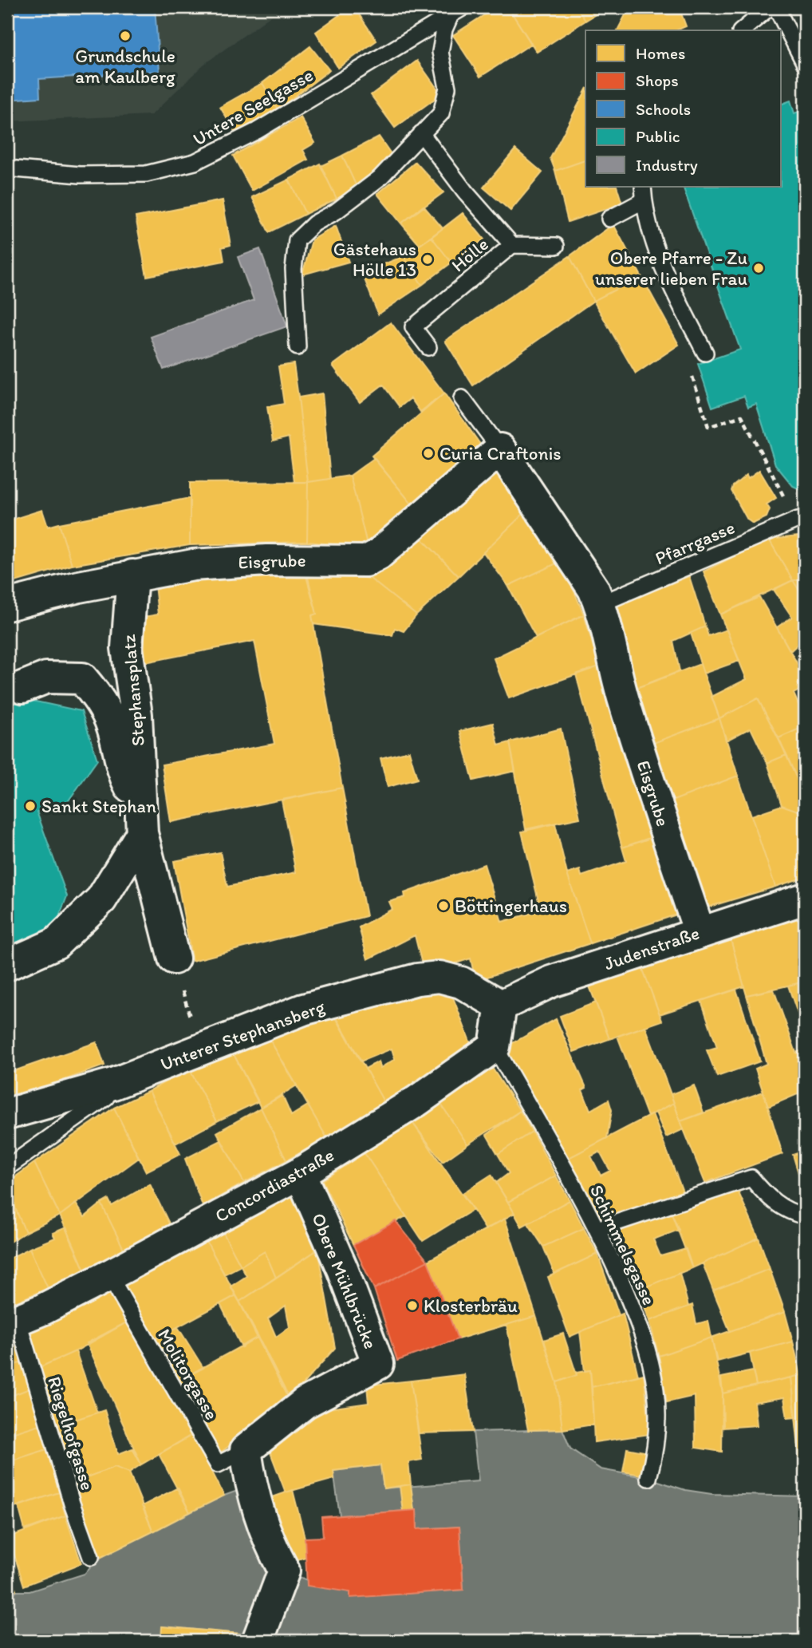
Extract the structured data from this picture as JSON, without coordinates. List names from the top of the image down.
{
  "streets": {
    "street": [
      "Eisgrube",
      "Stephansplatz",
      "Judenstraße",
      "Unterer Stephansberg",
      "Concordiastraße",
      "Obere Mühlbrücke"
    ],
    "lane": [
      "Untere Seelgasse",
      "Hölle",
      "Pfarrgasse",
      "Schimmelsgasse",
      "Molitorgasse",
      "Riegelhofgasse"
    ]
  },
  "crossings": [
    ["Pfarrgasse", "Eisgrube"],
    ["Eisgrube", "Stephansplatz"],
    ["Eisgrube", "Judenstraße"],
    ["Judenstraße", "Unterer Stephansberg"],
    ["Concordiastraße", "Schimmelsgasse"],
    ["Concordiastraße", "Obere Mühlbrücke"],
    ["Concordiastraße", "Molitorgasse"],
    ["Concordiastraße", "Riegelhofgasse"],
    ["Obere Mühlbrücke", "Molitorgasse"]
  ],
  "places": [
    "Grundschule am Kaulberg",
    "Gästehaus Hölle 13",
    "Obere Pfarre - Zu unserer lieben Frau",
    "Curia Craftonis",
    "Sankt Stephan",
    "Böttingerhaus",
    "Klosterbräu"
  ],
  "legend": [
    "Homes",
    "Shops",
    "Schools",
    "Public",
    "Industry"
  ]
}
